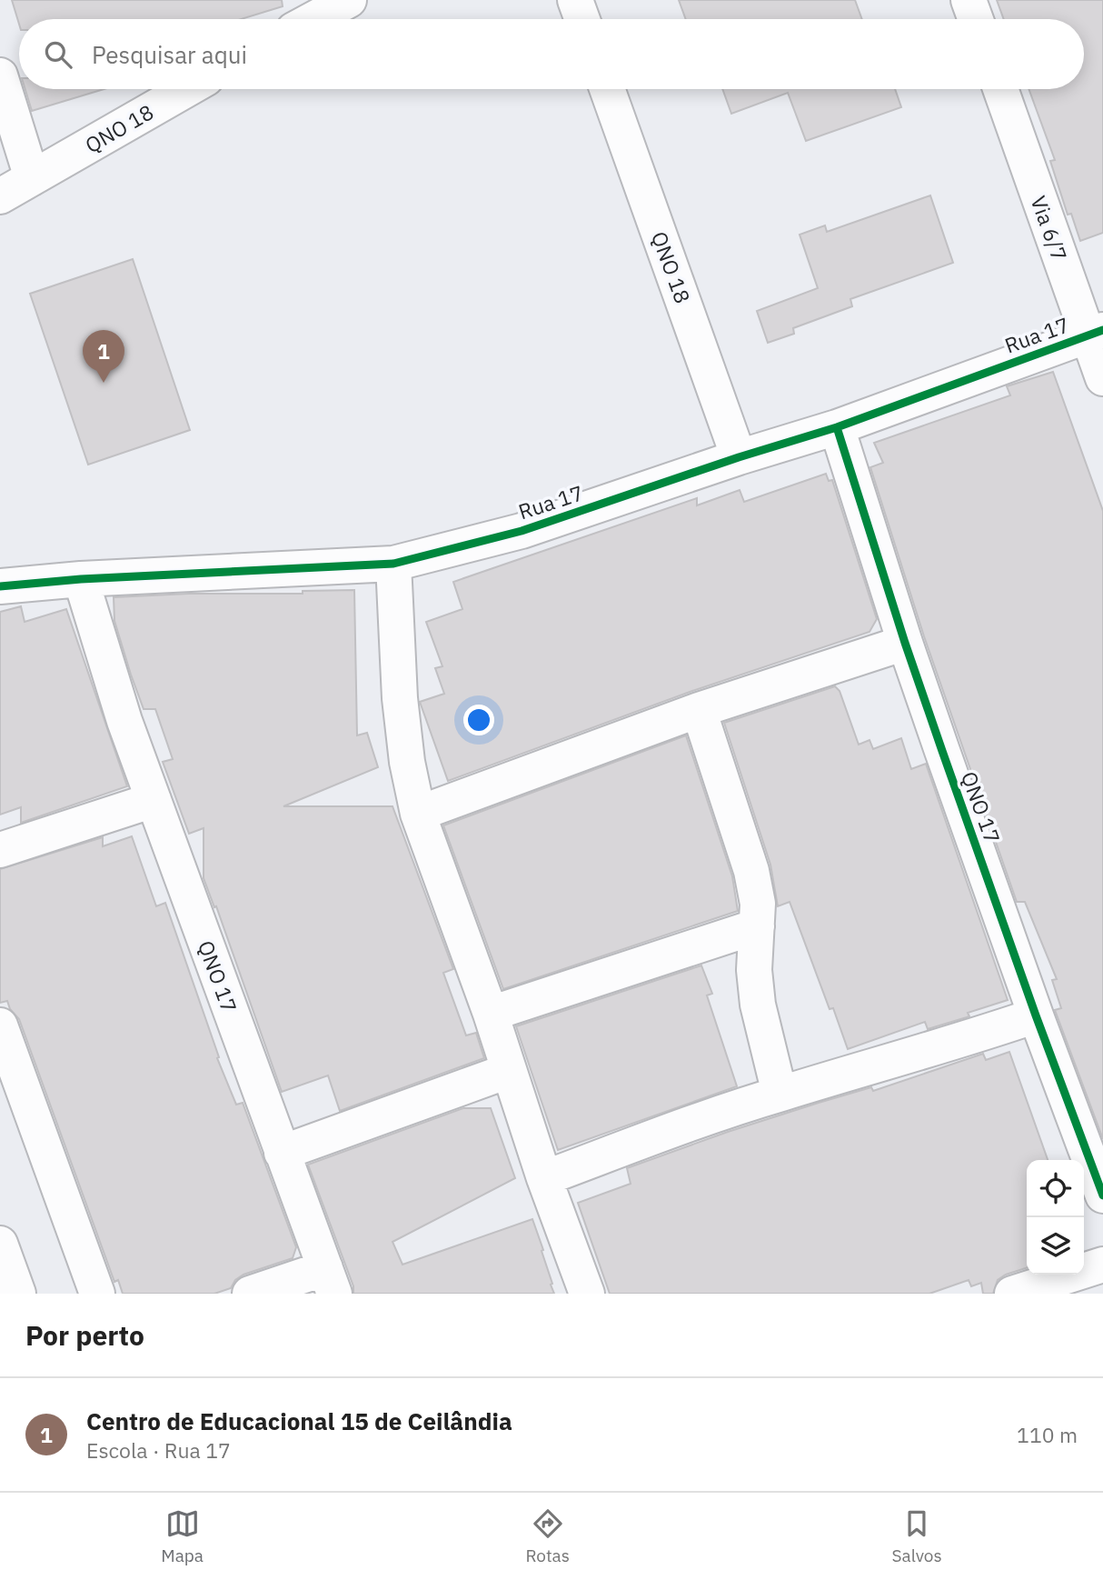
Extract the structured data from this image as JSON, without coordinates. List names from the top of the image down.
{
  "streets": {
    "street": [
      "QNO 18",
      "Via 6/7",
      "Rua 17",
      "QNO 17"
    ]
  },
  "crossings": [
    ["QNO 18", "Rua 17"],
    ["Via 6/7", "Rua 17"],
    ["Rua 17", "QNO 17"]
  ],
  "page": {
    "search": "Pesquisar aqui",
    "pins": "1",
    "heading": "Por perto",
    "list": [
      {
        "mark": "1",
        "name": "Centro de Educacional 15 de Ceilândia",
        "note": "Escola · Rua 17",
        "value": "110 m"
      }
    ],
    "nav": ["Mapa", "Rotas", "Salvos"]
  }
}
